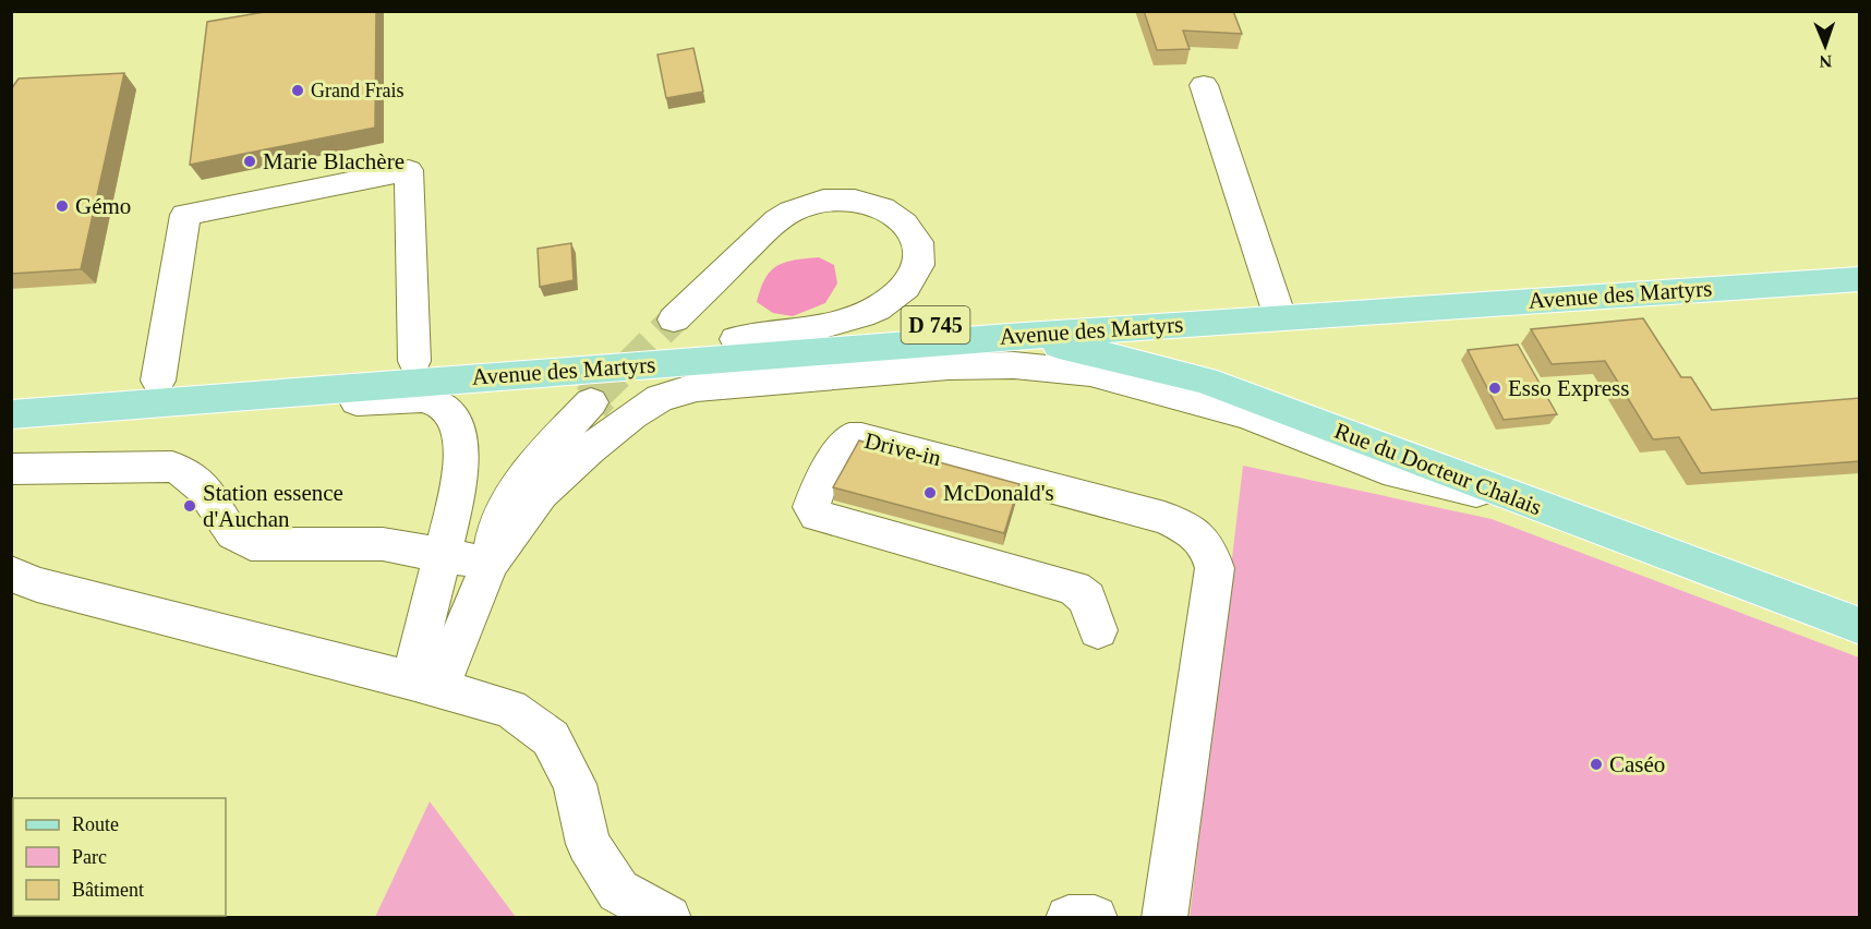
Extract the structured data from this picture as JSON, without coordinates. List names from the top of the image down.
{
  "streets": {
    "main road": ["Avenue des Martyrs", "D 745", "Rue du Docteur Chalais"],
    "street": ["Drive-in"]
  },
  "crossings": [
    ["Avenue des Martyrs", "Rue du Docteur Chalais"]
  ],
  "places": [
    "Grand Frais",
    "Marie Blachère",
    "Gémo",
    "Esso Express",
    "McDonald's",
    "Station essence d'Auchan",
    "Caséo"
  ],
  "legend": ["Route", "Parc", "Bâtiment"],
  "north": "bottom"
}
